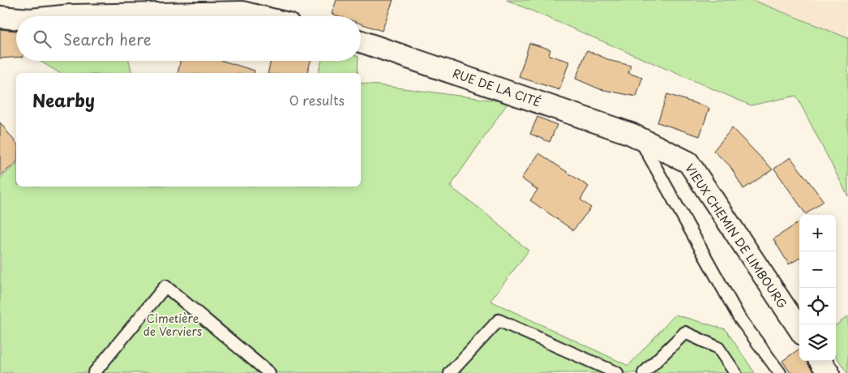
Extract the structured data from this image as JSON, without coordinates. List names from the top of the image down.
{
  "streets": {
    "street": ["RUE DE LA CITÉ", "VIEUX CHEMIN DE LIMBOURG"]
  },
  "crossings": [
    ["RUE DE LA CITÉ", "VIEUX CHEMIN DE LIMBOURG"]
  ],
  "parks": ["Cimetière de Verviers"],
  "page": {
    "search": "Search here",
    "heading": ["Nearby", "0 results"],
    "map_buttons": ["+", "−"]
  }
}
